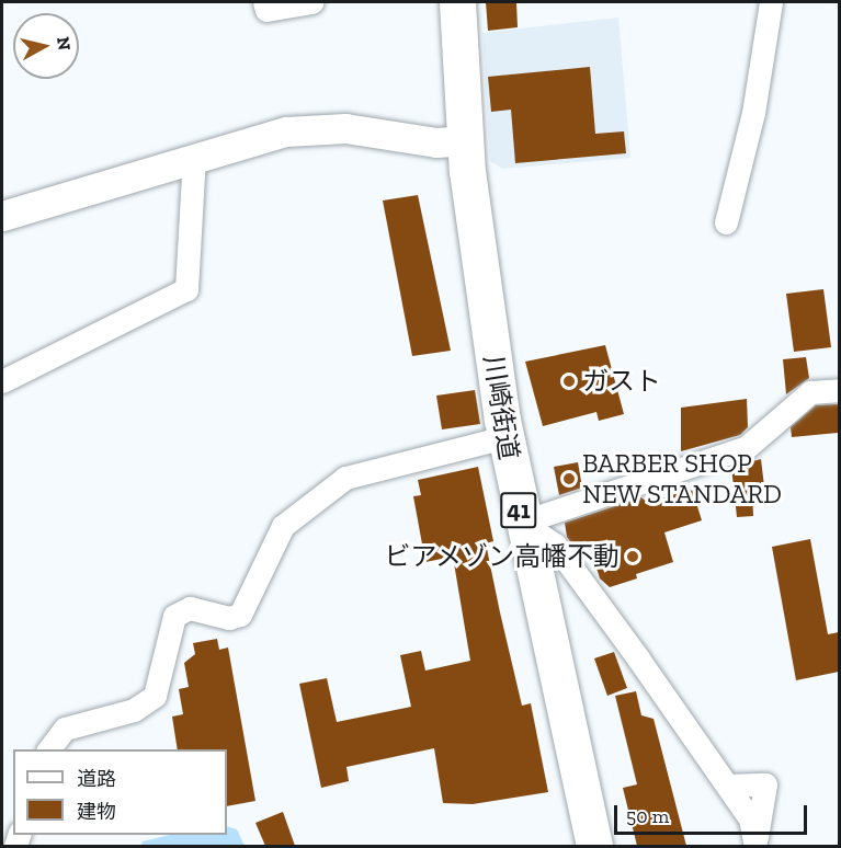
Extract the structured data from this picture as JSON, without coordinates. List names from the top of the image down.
{
  "streets": {
    "main road": ["川崎街道", "41"]
  },
  "places": ["ガスト", "BARBER SHOP NEW STANDARD", "ビアメゾン高幡不動"],
  "legend": ["道路", "建物"],
  "scale_bar": "50 m",
  "north": "right"
}
